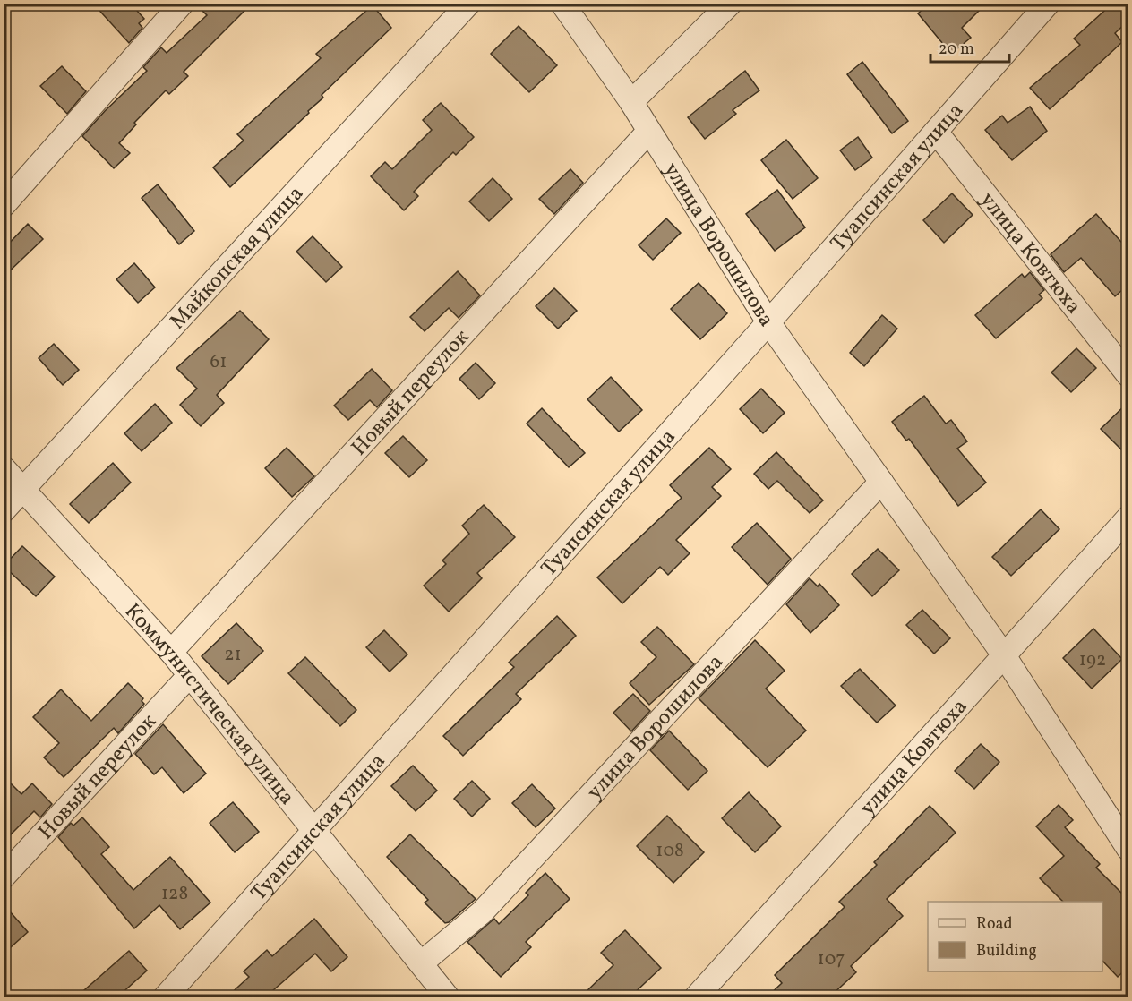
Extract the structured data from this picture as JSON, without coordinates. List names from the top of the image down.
{
  "streets": {
    "street": [
      "Туапсинская улица",
      "улица Ворошилова",
      "улица Ковтюха",
      "Майкопская улица",
      "Новый переулок",
      "Коммунистическая улица"
    ]
  },
  "crossings": [
    ["Туапсинская улица", "улица Ворошилова"],
    ["Туапсинская улица", "улица Ковтюха"],
    ["Туапсинская улица", "Коммунистическая улица"],
    ["улица Ворошилова", "улица Ковтюха"],
    ["улица Ворошилова", "Новый переулок"],
    ["улица Ворошилова", "Коммунистическая улица"],
    ["Майкопская улица", "Коммунистическая улица"],
    ["Новый переулок", "Коммунистическая улица"]
  ],
  "house_numbers": [
    "61",
    "21",
    "192",
    "108",
    "128",
    "107"
  ],
  "legend": ["Road", "Building"],
  "scale_bar": "20 m"
}
